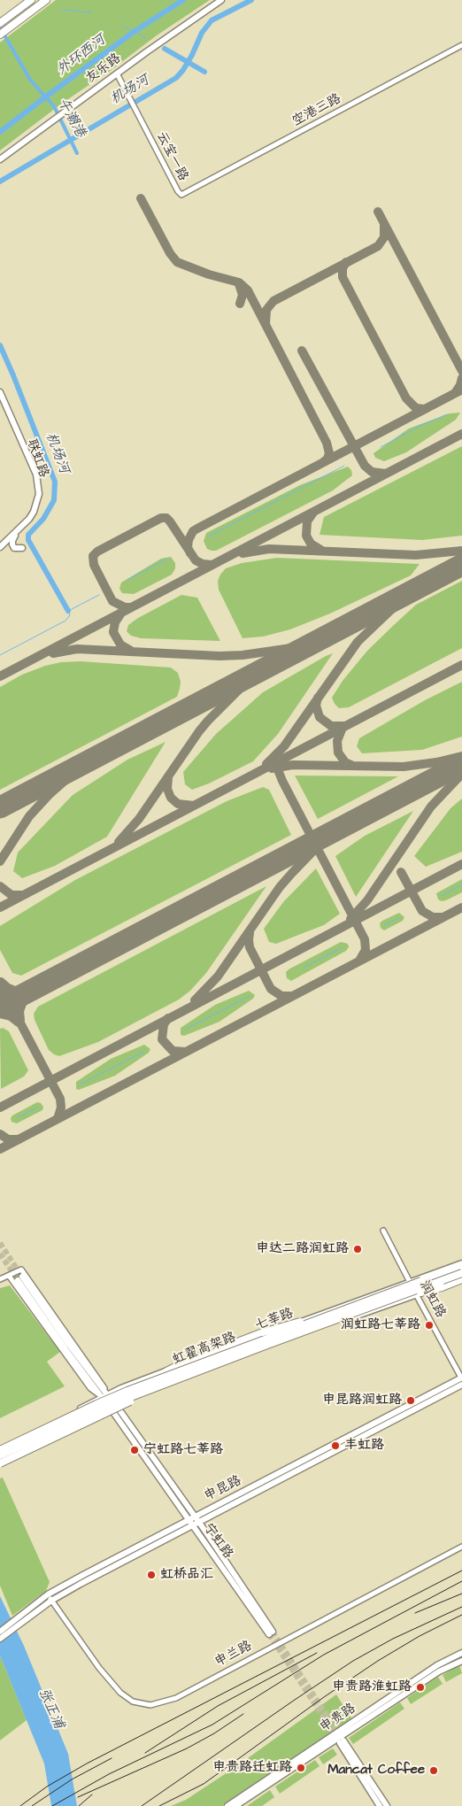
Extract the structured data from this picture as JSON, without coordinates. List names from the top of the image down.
{
  "streets": {
    "highway": ["虹翟高架路"],
    "main road": [
      "友乐路",
      "联虹路",
      "七莘路",
      "申昆路",
      "宁虹路",
      "申贵路"
    ],
    "street": [
      "空港三路",
      "云宝一路",
      "润虹路",
      "申兰路"
    ]
  },
  "crossings": [
    ["友乐路", "云宝一路"],
    ["空港三路", "云宝一路"],
    ["润虹路", "七莘路"],
    ["润虹路", "申昆路"],
    ["七莘路", "虹翟高架路"],
    ["七莘路", "宁虹路"],
    ["申昆路", "宁虹路"],
    ["申昆路", "申兰路"]
  ],
  "water": [
    "外环西河",
    "机场河",
    "午潮港",
    "张正浦"
  ],
  "places": [
    "申达二路润虹路",
    "润虹路七莘路",
    "申昆路润虹路",
    "丰虹路",
    "宁虹路七莘路",
    "虹桥品汇",
    "申贵路淮虹路",
    "申贵路迁虹路",
    "Mancat Coffee"
  ]
}
